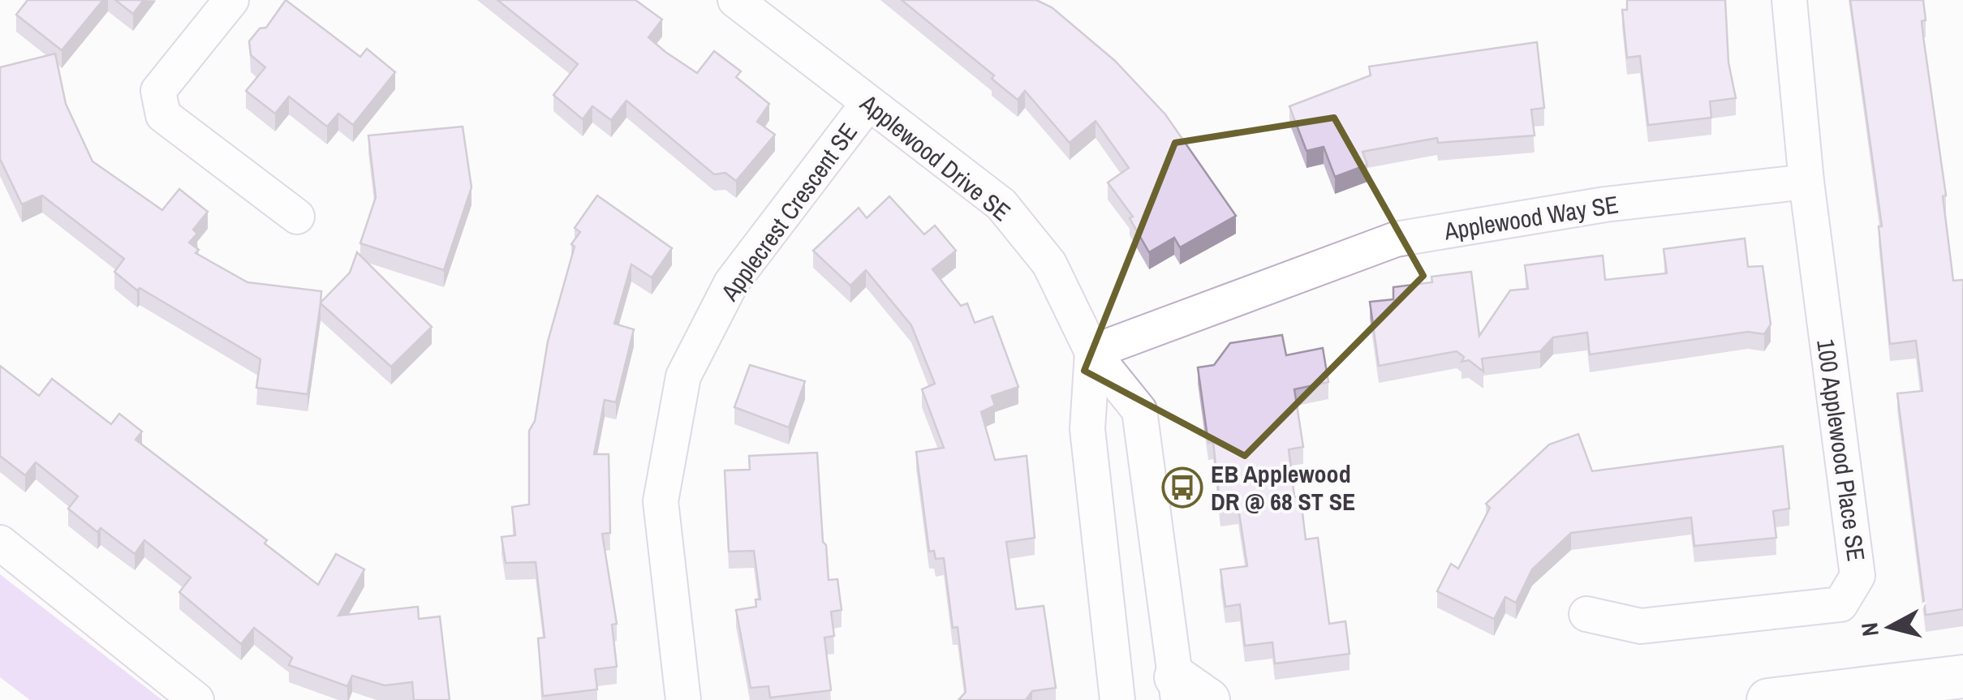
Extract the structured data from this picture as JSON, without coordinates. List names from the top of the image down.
{
  "streets": {
    "street": [
      "Applewood Drive SE",
      "Applecrest Crescent SE",
      "Applewood Way SE",
      "100 Applewood Place SE"
    ]
  },
  "crossings": [
    ["Applewood Drive SE", "Applecrest Crescent SE"],
    ["Applewood Drive SE", "Applewood Way SE"],
    ["Applewood Way SE", "100 Applewood Place SE"]
  ],
  "places": {
    "bus stop": ["EB Applewood DR @ 68 ST SE"]
  },
  "north": "left"
}
